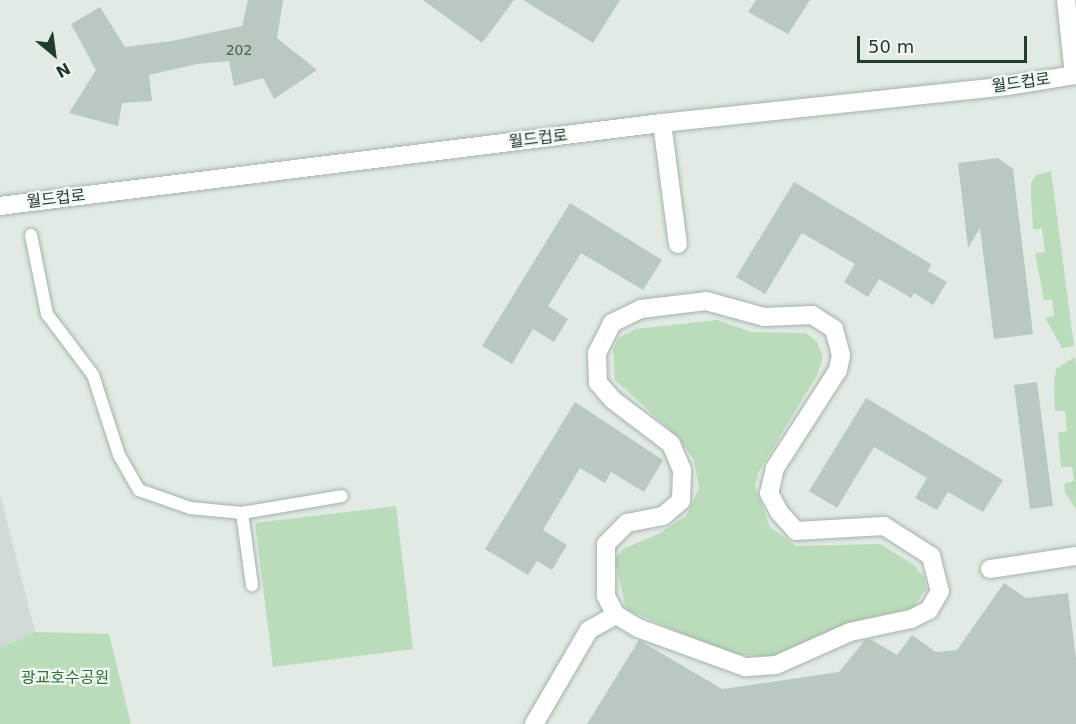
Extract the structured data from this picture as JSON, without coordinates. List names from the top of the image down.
{
  "streets": {
    "street": ["월드컵로"]
  },
  "parks": ["광교호수공원"],
  "house_numbers": ["202"],
  "scale_bar": "50 m",
  "north": "bottom right"
}
